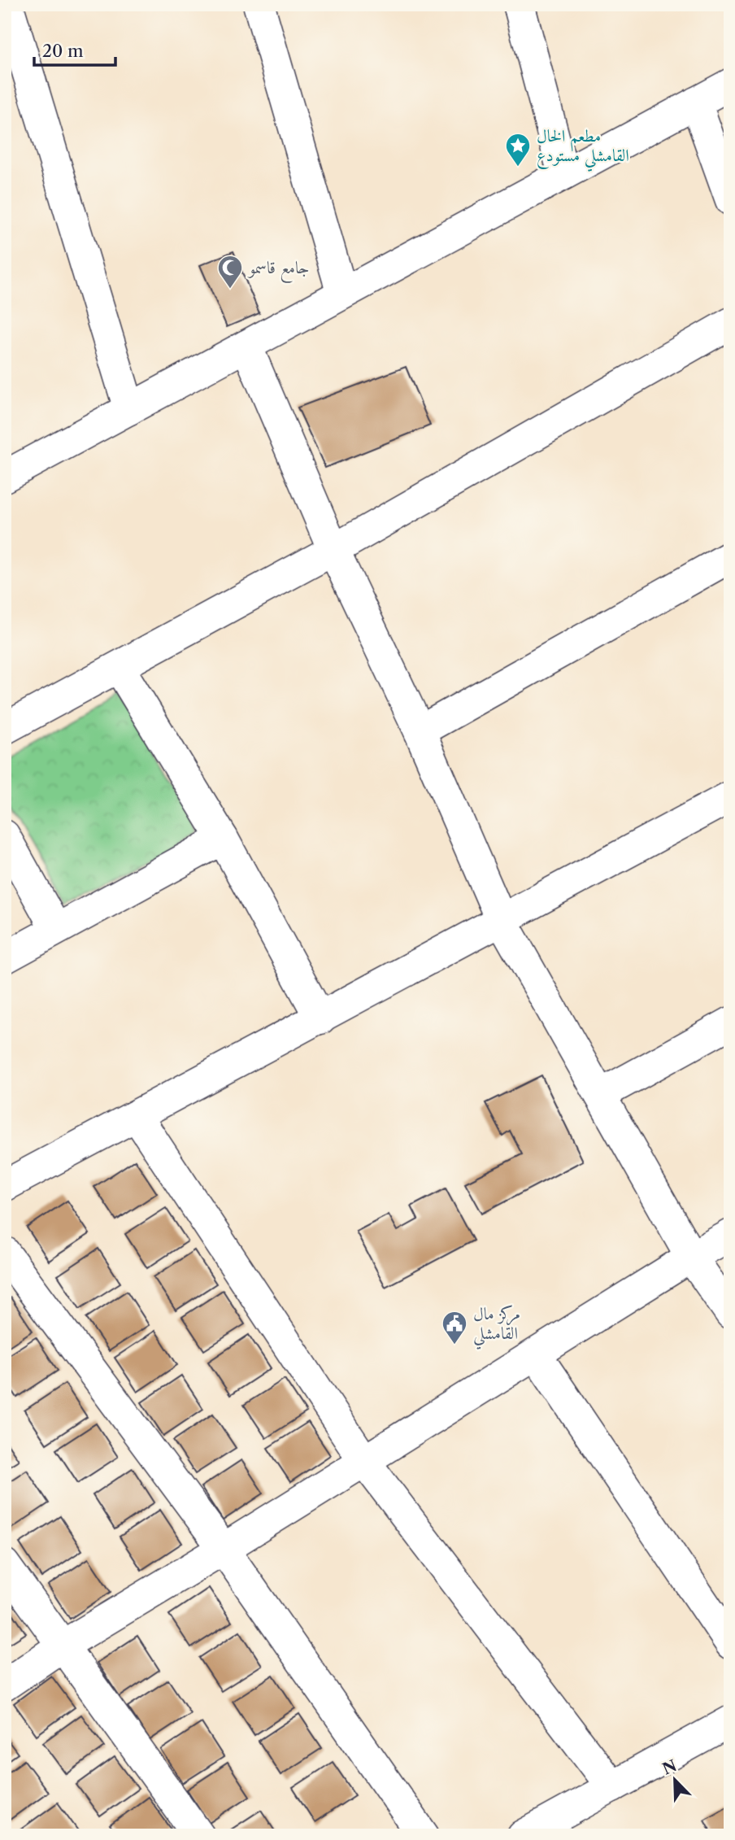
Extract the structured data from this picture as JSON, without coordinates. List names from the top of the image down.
{
  "places": {
    "place": ["مطعم الخال القامشلي مستودع"],
    "mosque": ["جامع قاسمو"],
    "public building": ["مركز مال القامشلي"]
  },
  "scale_bar": "20 m",
  "north": "top left"
}
